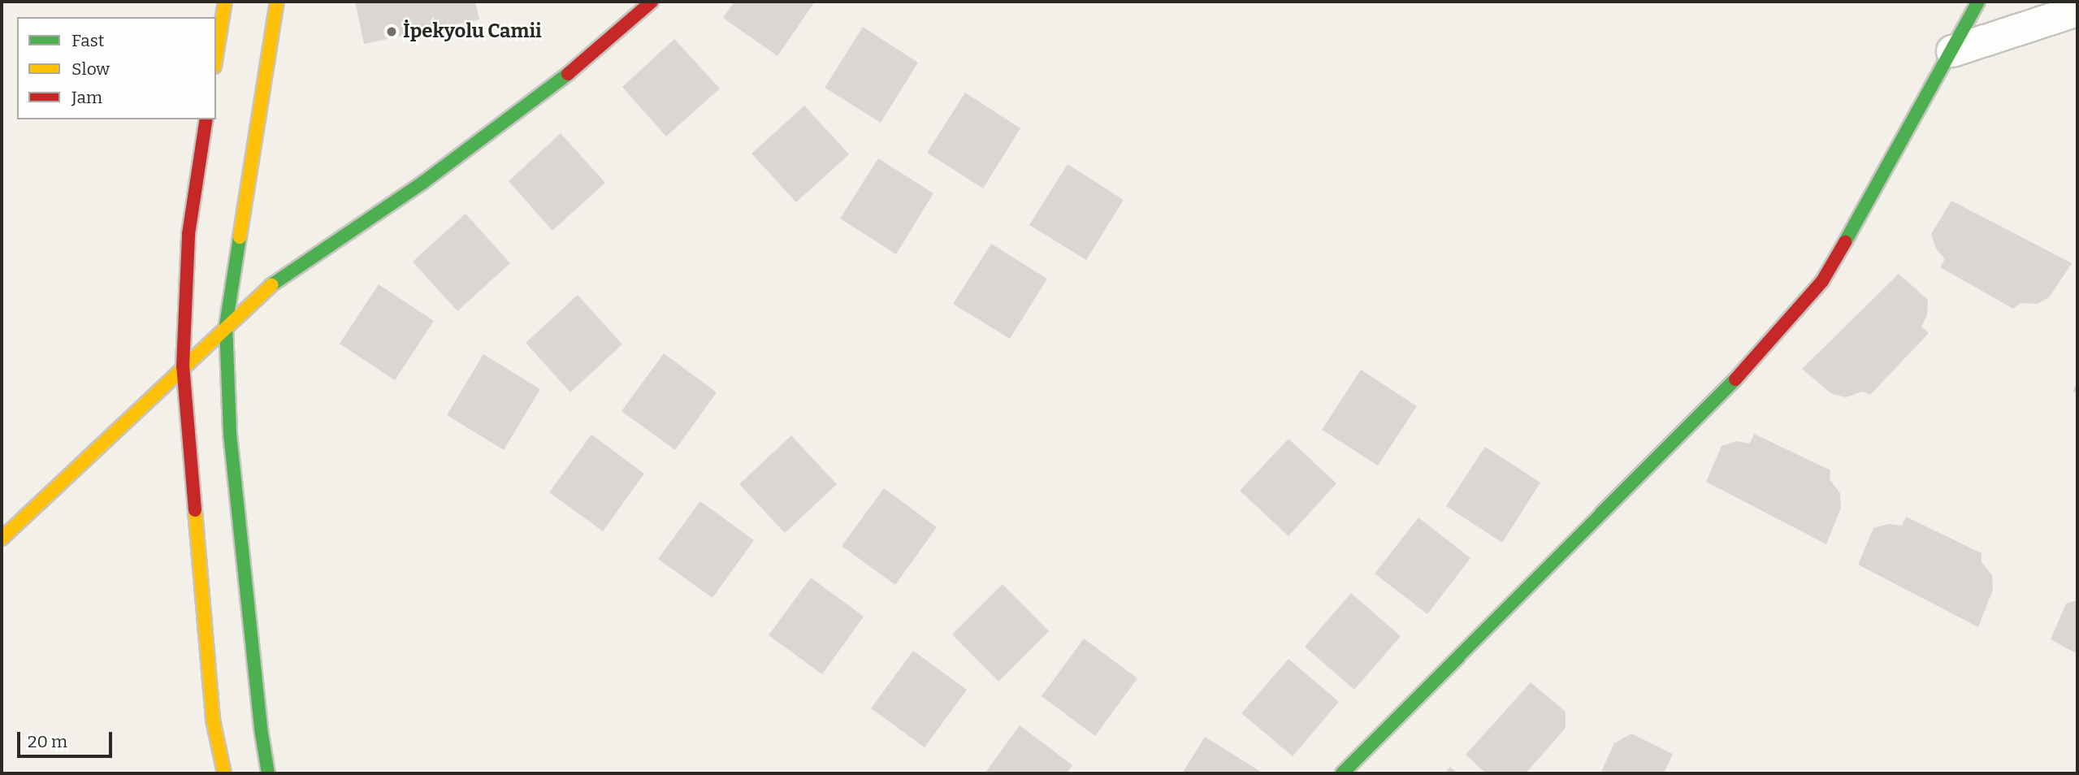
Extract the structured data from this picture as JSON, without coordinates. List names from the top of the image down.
{
  "places": ["İpekyolu Camii"],
  "legend": ["Fast", "Slow", "Jam"],
  "scale_bar": "20 m"
}
